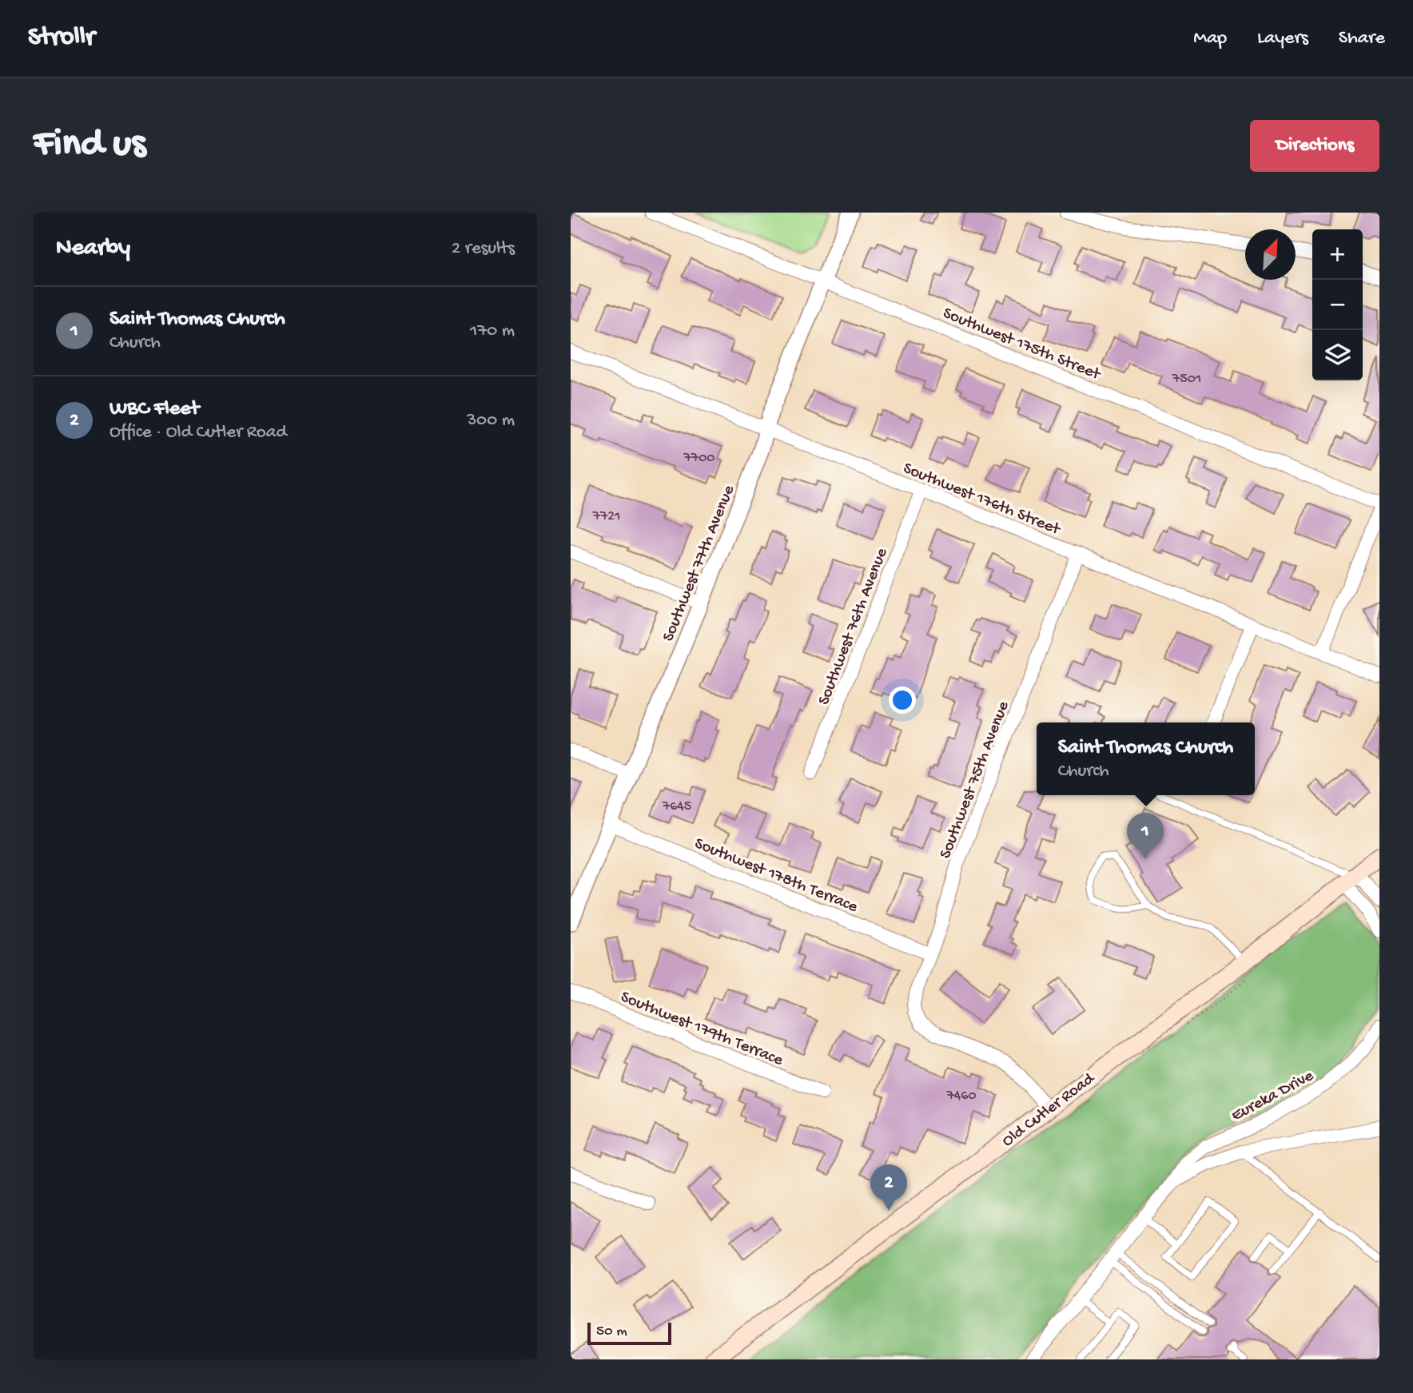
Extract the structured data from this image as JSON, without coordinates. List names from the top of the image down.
{
  "streets": {
    "main road": ["Old Cutler Road"],
    "street": [
      "Southwest 175th Street",
      "Southwest 176th Street",
      "Southwest 77th Avenue",
      "Southwest 76th Avenue",
      "Southwest 75th Avenue",
      "Southwest 178th Terrace",
      "Southwest 179th Terrace",
      "Eureka Drive"
    ]
  },
  "crossings": [
    ["Southwest 175th Street", "Southwest 77th Avenue"],
    ["Southwest 176th Street", "Southwest 77th Avenue"],
    ["Southwest 176th Street", "Southwest 76th Avenue"],
    ["Southwest 176th Street", "Southwest 75th Avenue"],
    ["Southwest 77th Avenue", "Southwest 178th Terrace"],
    ["Southwest 75th Avenue", "Southwest 178th Terrace"],
    ["Southwest 75th Avenue", "Old Cutler Road"]
  ],
  "house_numbers": [
    "7501",
    "7700",
    "7721",
    "7645",
    "7460"
  ],
  "scale_bar": "50 m",
  "north": "top right",
  "page": {
    "header": "Strollr",
    "nav": ["Map", "Layers", "Share"],
    "buttons": "Directions",
    "title": "Find us",
    "heading": ["Nearby", "2 results"],
    "map_buttons": ["+", "−"],
    "list": [
      {
        "mark": "1",
        "name": "Saint Thomas Church",
        "note": "Church",
        "value": "170 m"
      },
      {
        "mark": "2",
        "name": "WBC Fleet",
        "note": "Office · Old Cutler Road",
        "value": "300 m"
      }
    ],
    "popup": ["Saint Thomas Church", "Church"],
    "pins": ["1", "2"],
    "scale": "50 m"
  }
}
